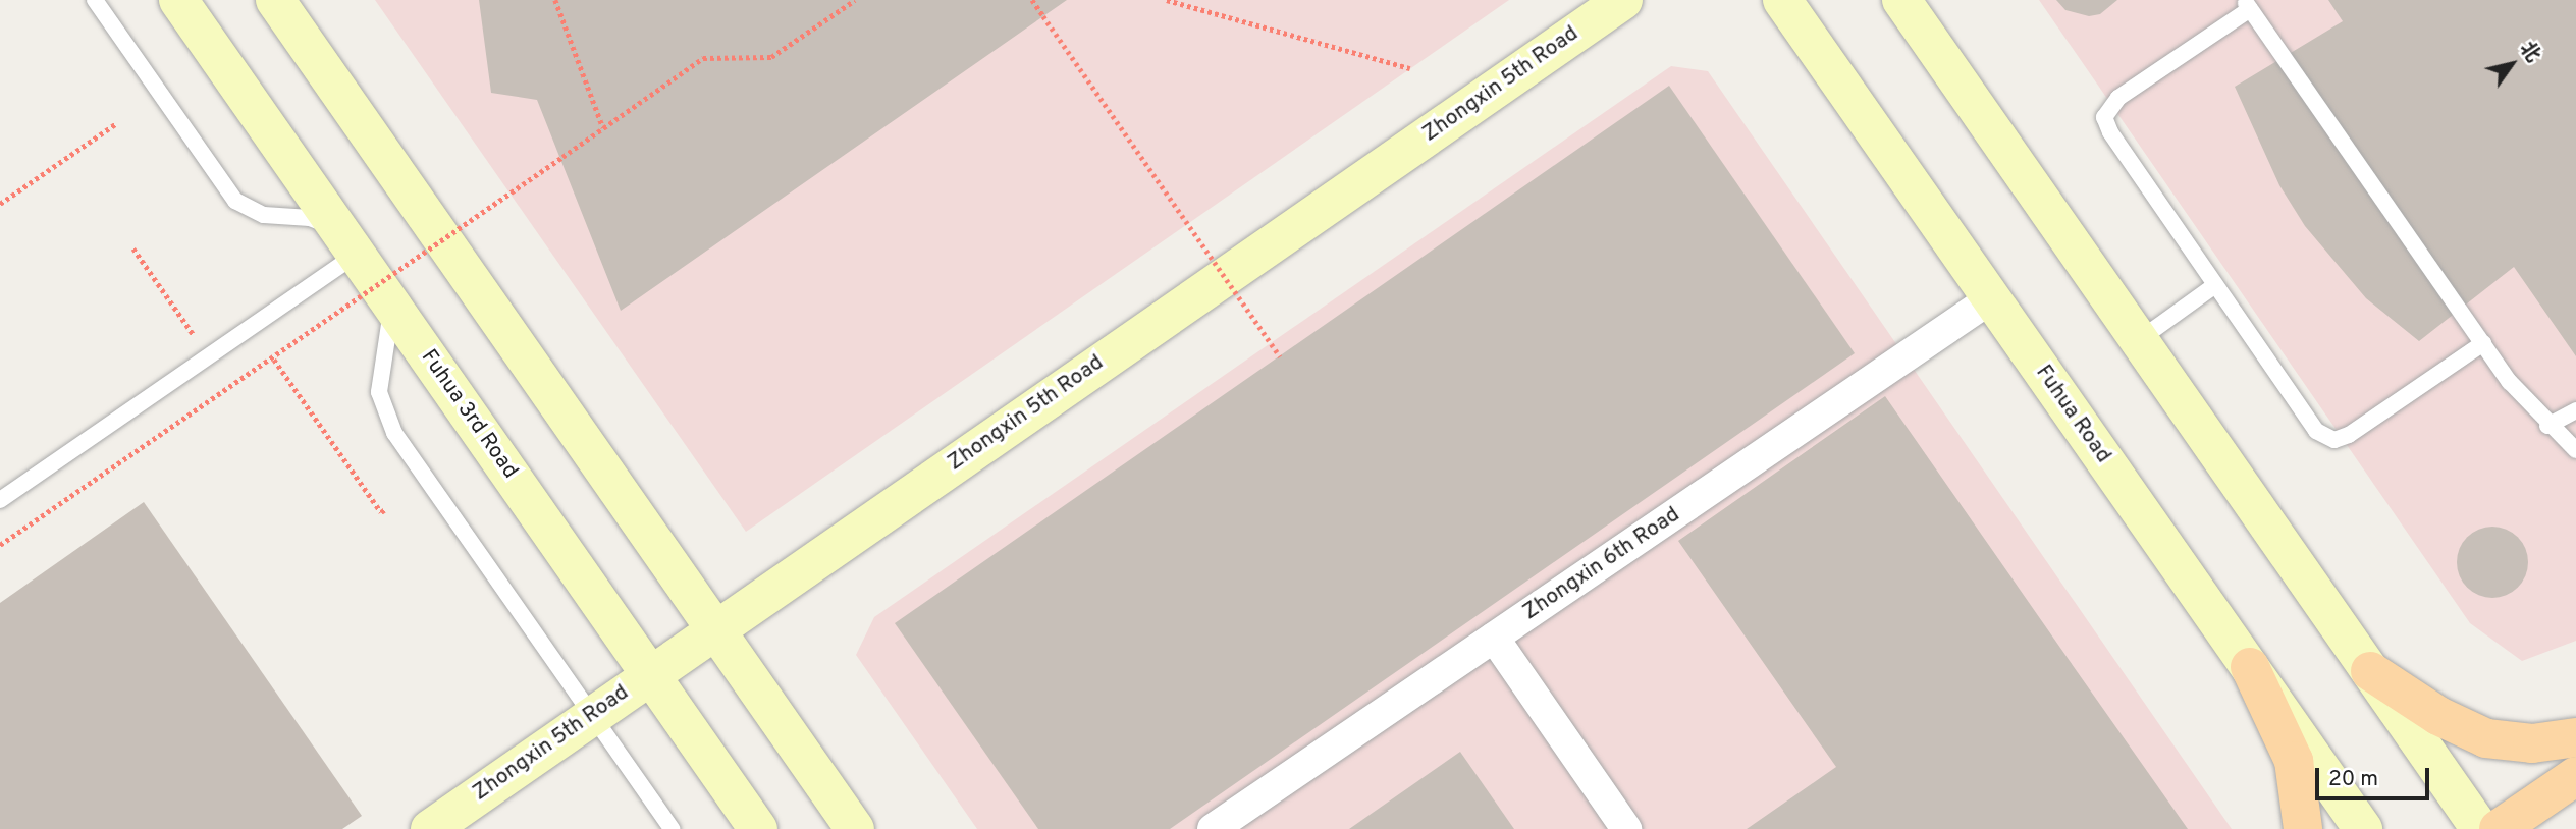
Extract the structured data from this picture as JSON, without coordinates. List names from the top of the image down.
{
  "streets": {
    "street": [
      "Zhongxin 5th Road",
      "Fuhua 3rd Road",
      "Fuhua Road",
      "Zhongxin 6th Road"
    ]
  },
  "crossings": [
    ["Zhongxin 5th Road", "Fuhua 3rd Road"],
    ["Fuhua Road", "Zhongxin 6th Road"]
  ],
  "scale_bar": "20 m",
  "north": "top right"
}
